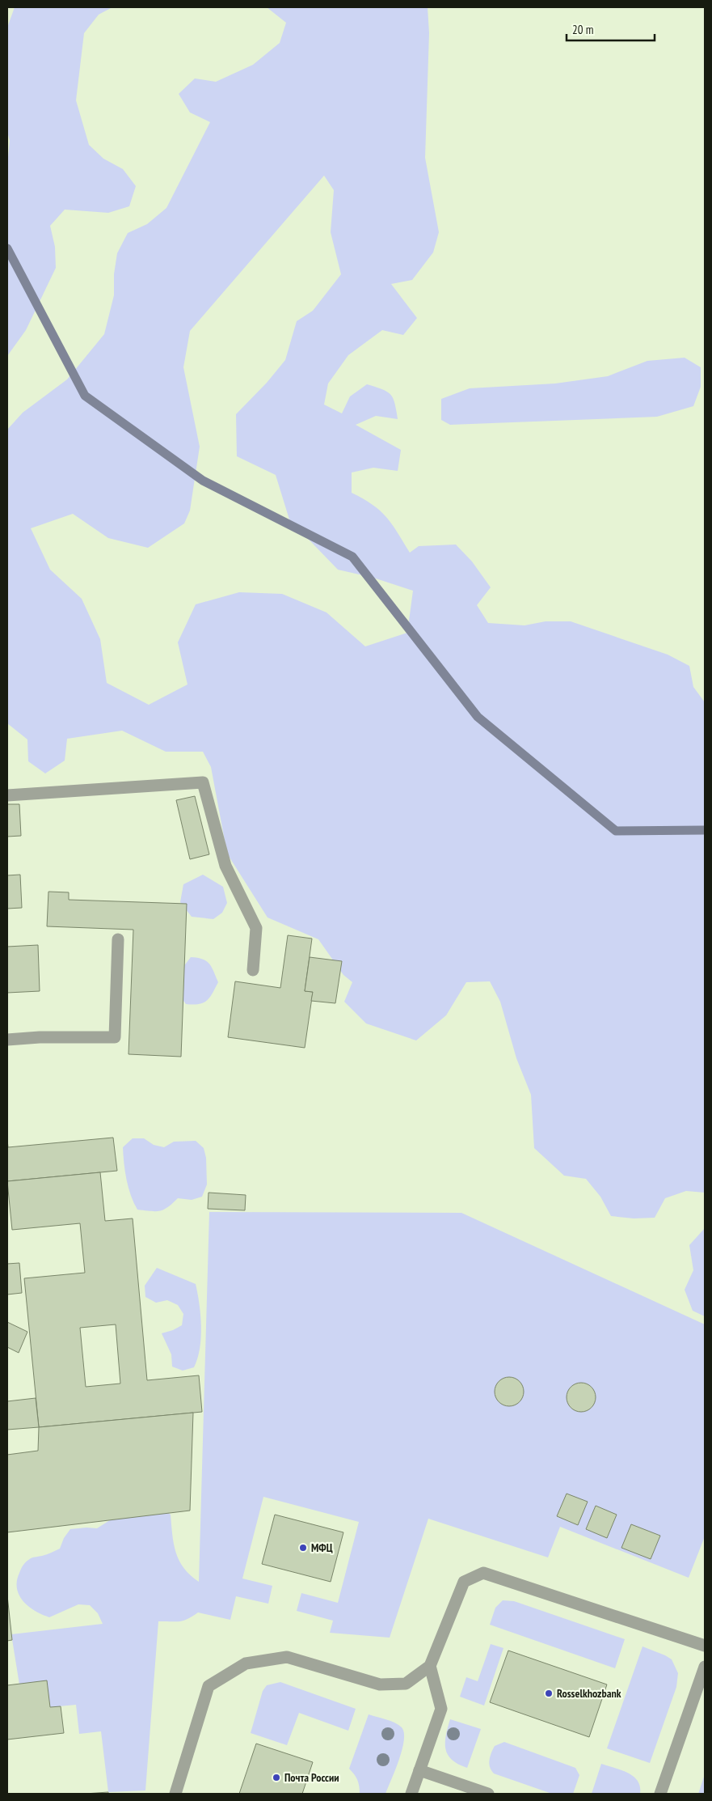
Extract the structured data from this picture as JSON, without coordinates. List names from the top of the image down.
{
  "places": ["МФЦ", "Rosselkhozbank", "Почта России"],
  "scale_bar": "20 m"
}
